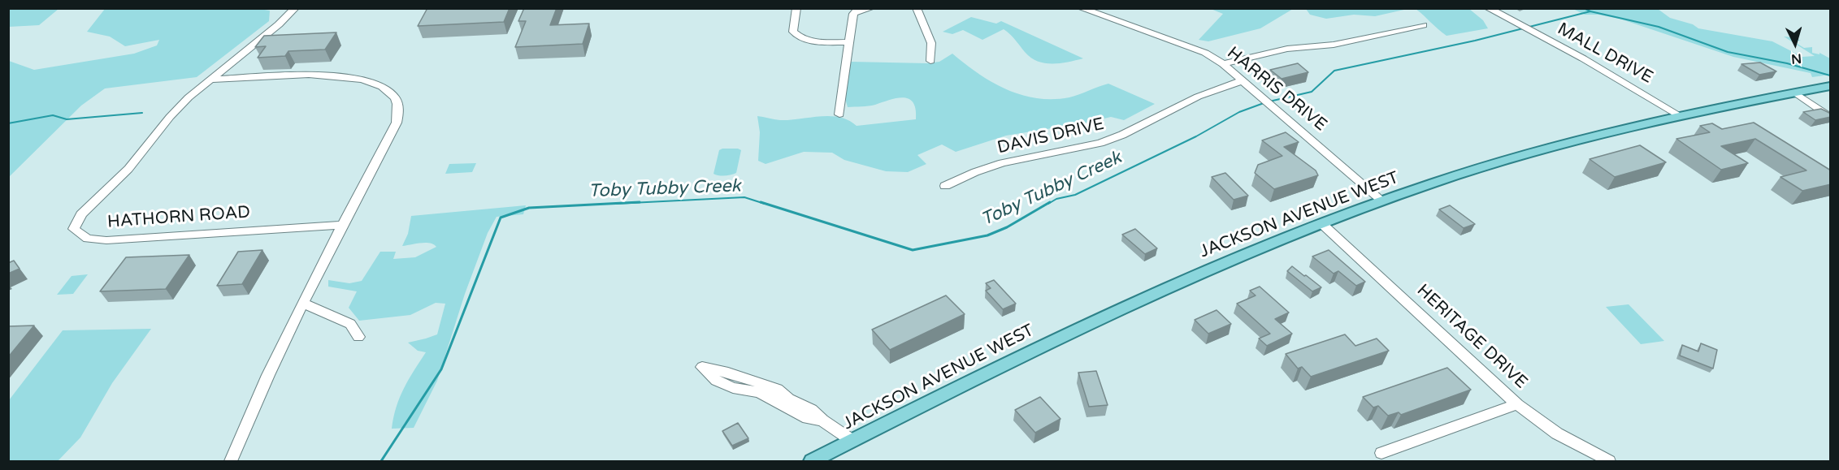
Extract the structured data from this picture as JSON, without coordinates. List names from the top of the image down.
{
  "streets": {
    "main road": ["JACKSON AVENUE WEST"],
    "street": [
      "MALL DRIVE",
      "HARRIS DRIVE",
      "DAVIS DRIVE",
      "HATHORN ROAD",
      "HERITAGE DRIVE"
    ]
  },
  "crossings": [
    ["MALL DRIVE", "JACKSON AVENUE WEST"],
    ["HARRIS DRIVE", "DAVIS DRIVE"],
    ["HARRIS DRIVE", "JACKSON AVENUE WEST"],
    ["JACKSON AVENUE WEST", "HERITAGE DRIVE"]
  ],
  "water": ["Toby Tubby Creek"],
  "north": "bottom"
}
